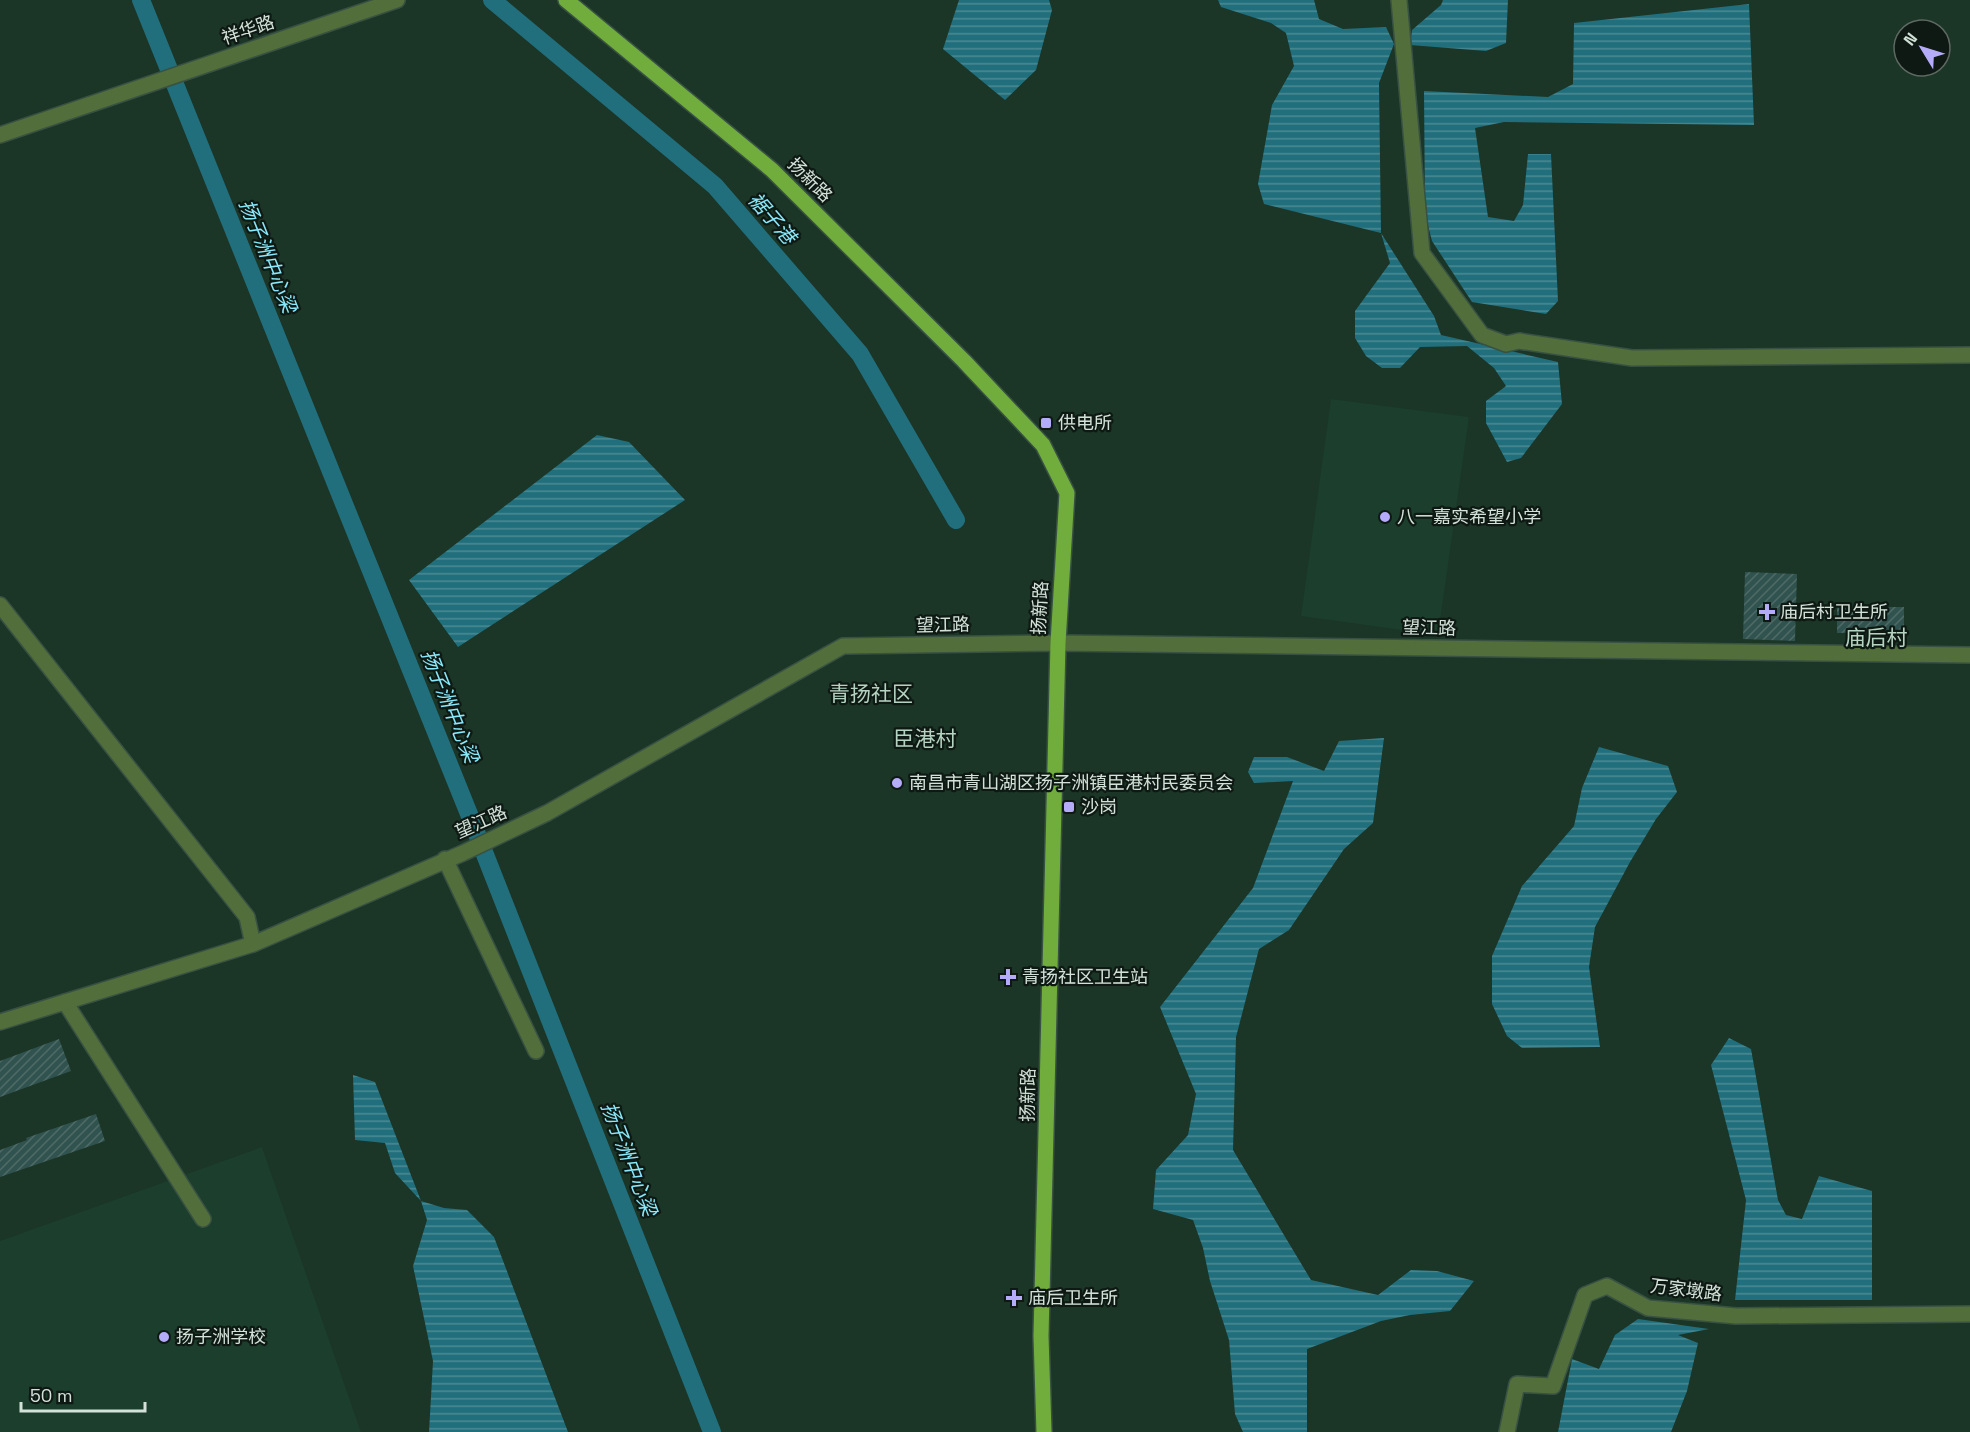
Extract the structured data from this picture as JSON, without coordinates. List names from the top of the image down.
{
  "streets": {
    "main road": ["扬新路"],
    "street": ["祥华路", "望江路", "万家墩路"]
  },
  "crossings": [
    ["扬新路", "望江路"]
  ],
  "districts": ["庙后村", "青扬社区", "臣港村"],
  "water": ["裾子港", "扬子洲中心梁"],
  "places": {
    "transit": ["供电所", "沙岗"],
    "other": ["八一嘉实希望小学", "南昌市青山湖区扬子洲镇臣港村民委员会", "扬子洲学校"],
    "health": ["庙后村卫生所", "青扬社区卫生站", "庙后卫生所"]
  },
  "scale_bar": "50 m",
  "north": "top left"
}
